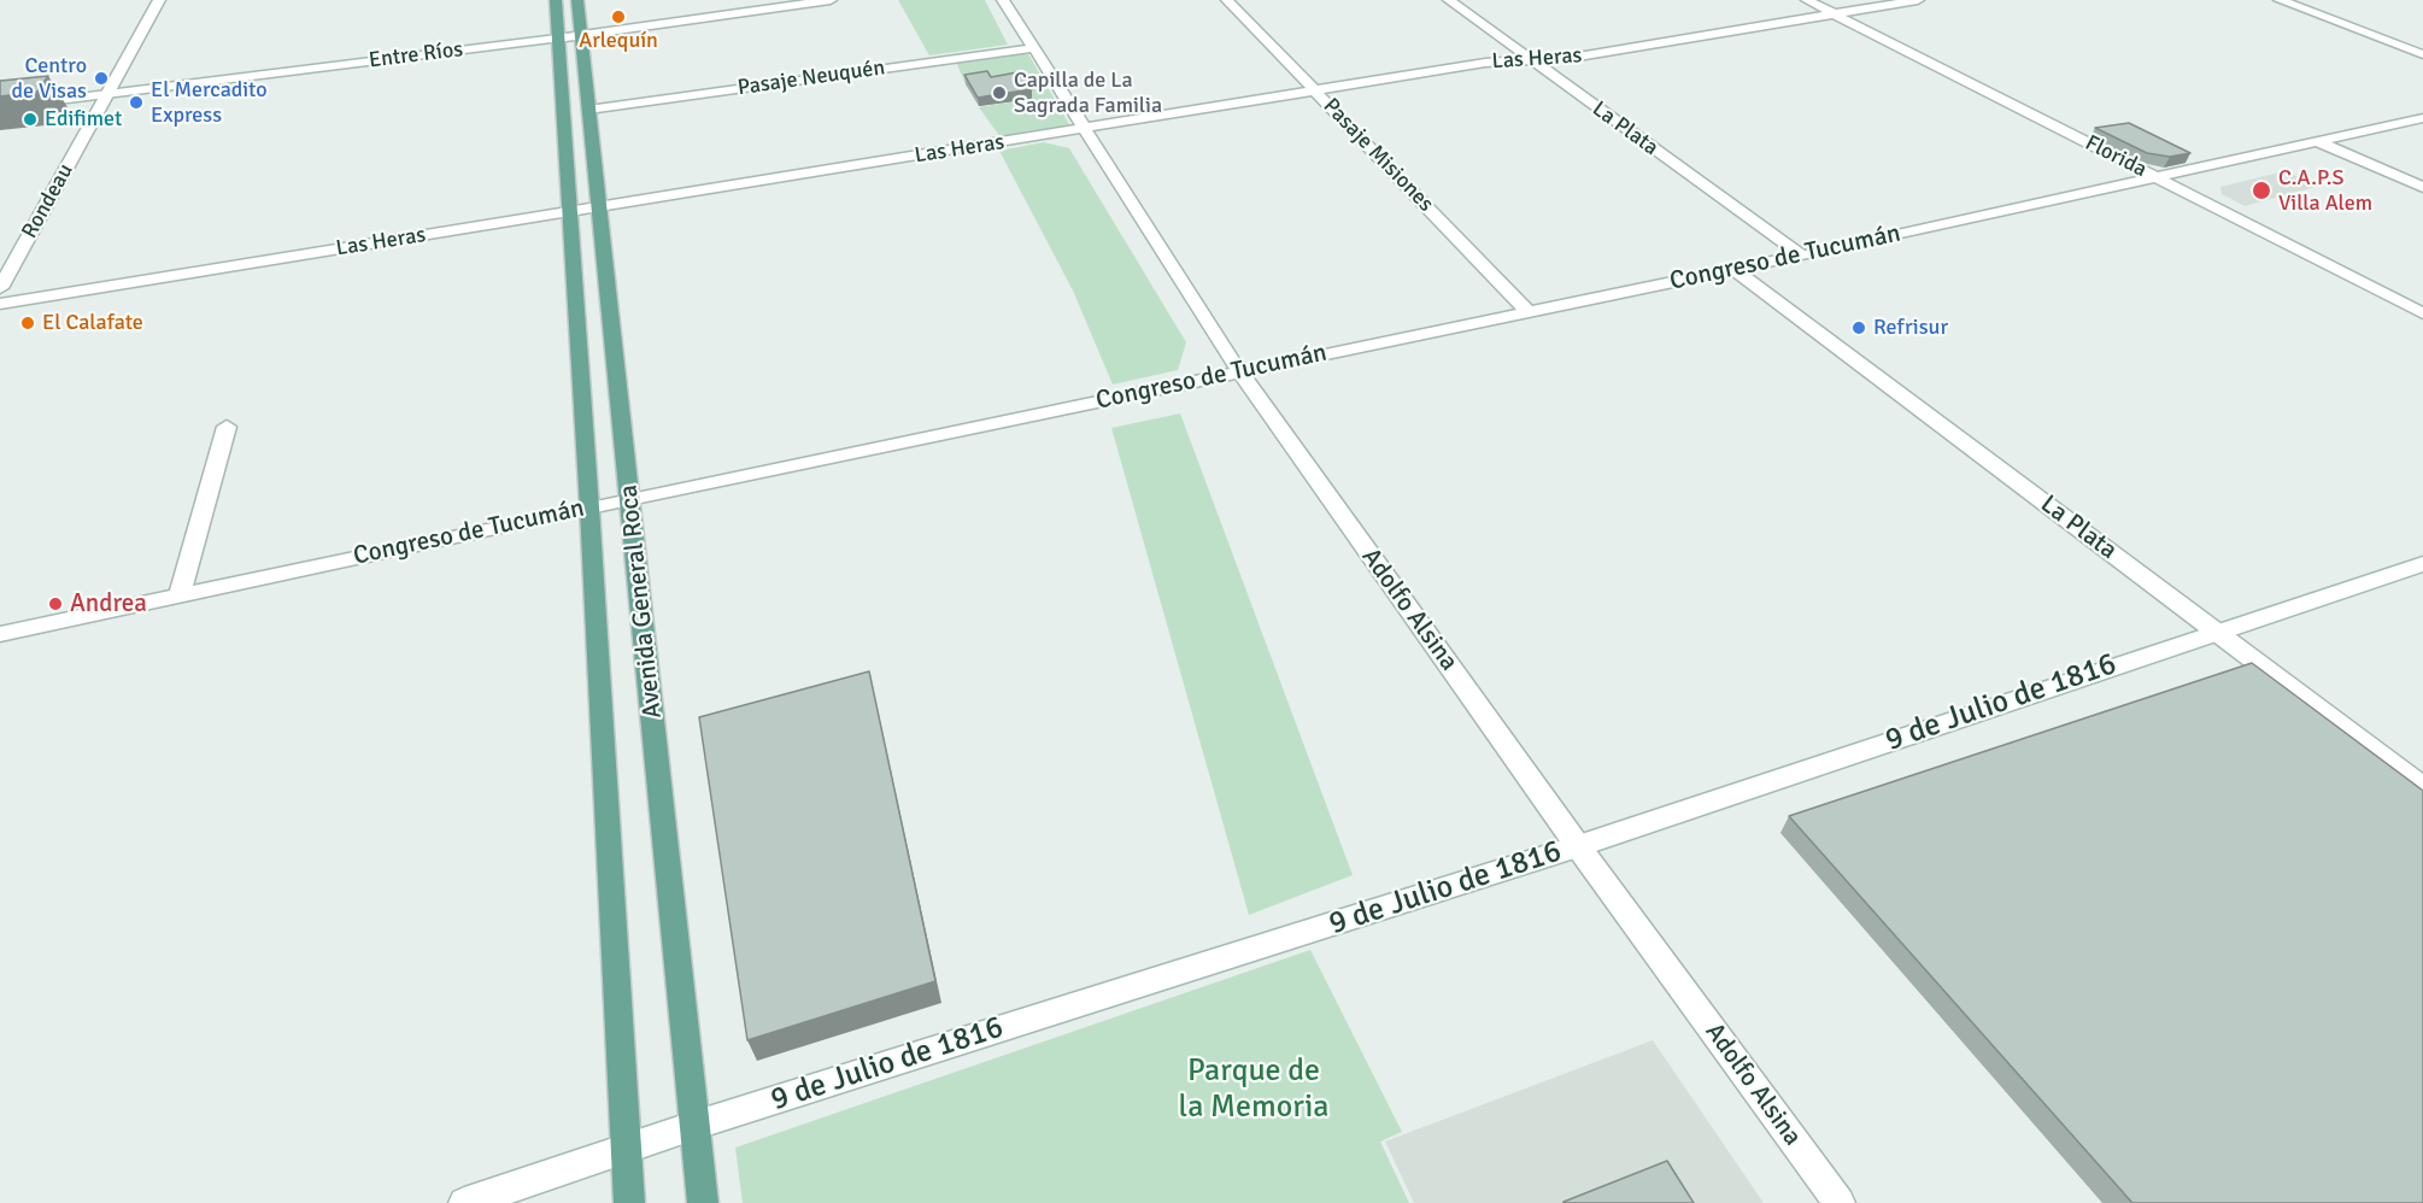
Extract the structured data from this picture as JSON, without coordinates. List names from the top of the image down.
{
  "streets": {
    "main road": ["Avenida General Roca"],
    "street": [
      "Entre Ríos",
      "Las Heras",
      "Pasaje Neuquén",
      "La Plata",
      "Pasaje Misiones",
      "Florida",
      "Rondeau",
      "Congreso de Tucumán",
      "Adolfo Alsina",
      "9 de Julio de 1816"
    ]
  },
  "crossings": [
    ["Entre Ríos", "Rondeau"],
    ["Entre Ríos", "Avenida General Roca"],
    ["Las Heras", "La Plata"],
    ["Las Heras", "Pasaje Misiones"],
    ["Las Heras", "Florida"],
    ["Las Heras", "Avenida General Roca"],
    ["Las Heras", "Adolfo Alsina"],
    ["Pasaje Neuquén", "Avenida General Roca"],
    ["Pasaje Neuquén", "Adolfo Alsina"],
    ["La Plata", "Congreso de Tucumán"],
    ["La Plata", "9 de Julio de 1816"],
    ["Pasaje Misiones", "Congreso de Tucumán"],
    ["Florida", "Congreso de Tucumán"],
    ["Congreso de Tucumán", "Avenida General Roca"],
    ["Congreso de Tucumán", "Adolfo Alsina"],
    ["Avenida General Roca", "9 de Julio de 1816"],
    ["Adolfo Alsina", "9 de Julio de 1816"]
  ],
  "parks": ["Parque de la Memoria"],
  "places": [
    "Arlequín",
    "Centro de Visas",
    "Capilla de La Sagrada Familia",
    "El Mercadito Express",
    "Edifimet",
    "C.A.P.S Villa Alem",
    "El Calafate",
    "Refrisur",
    "Andrea"
  ]
}
